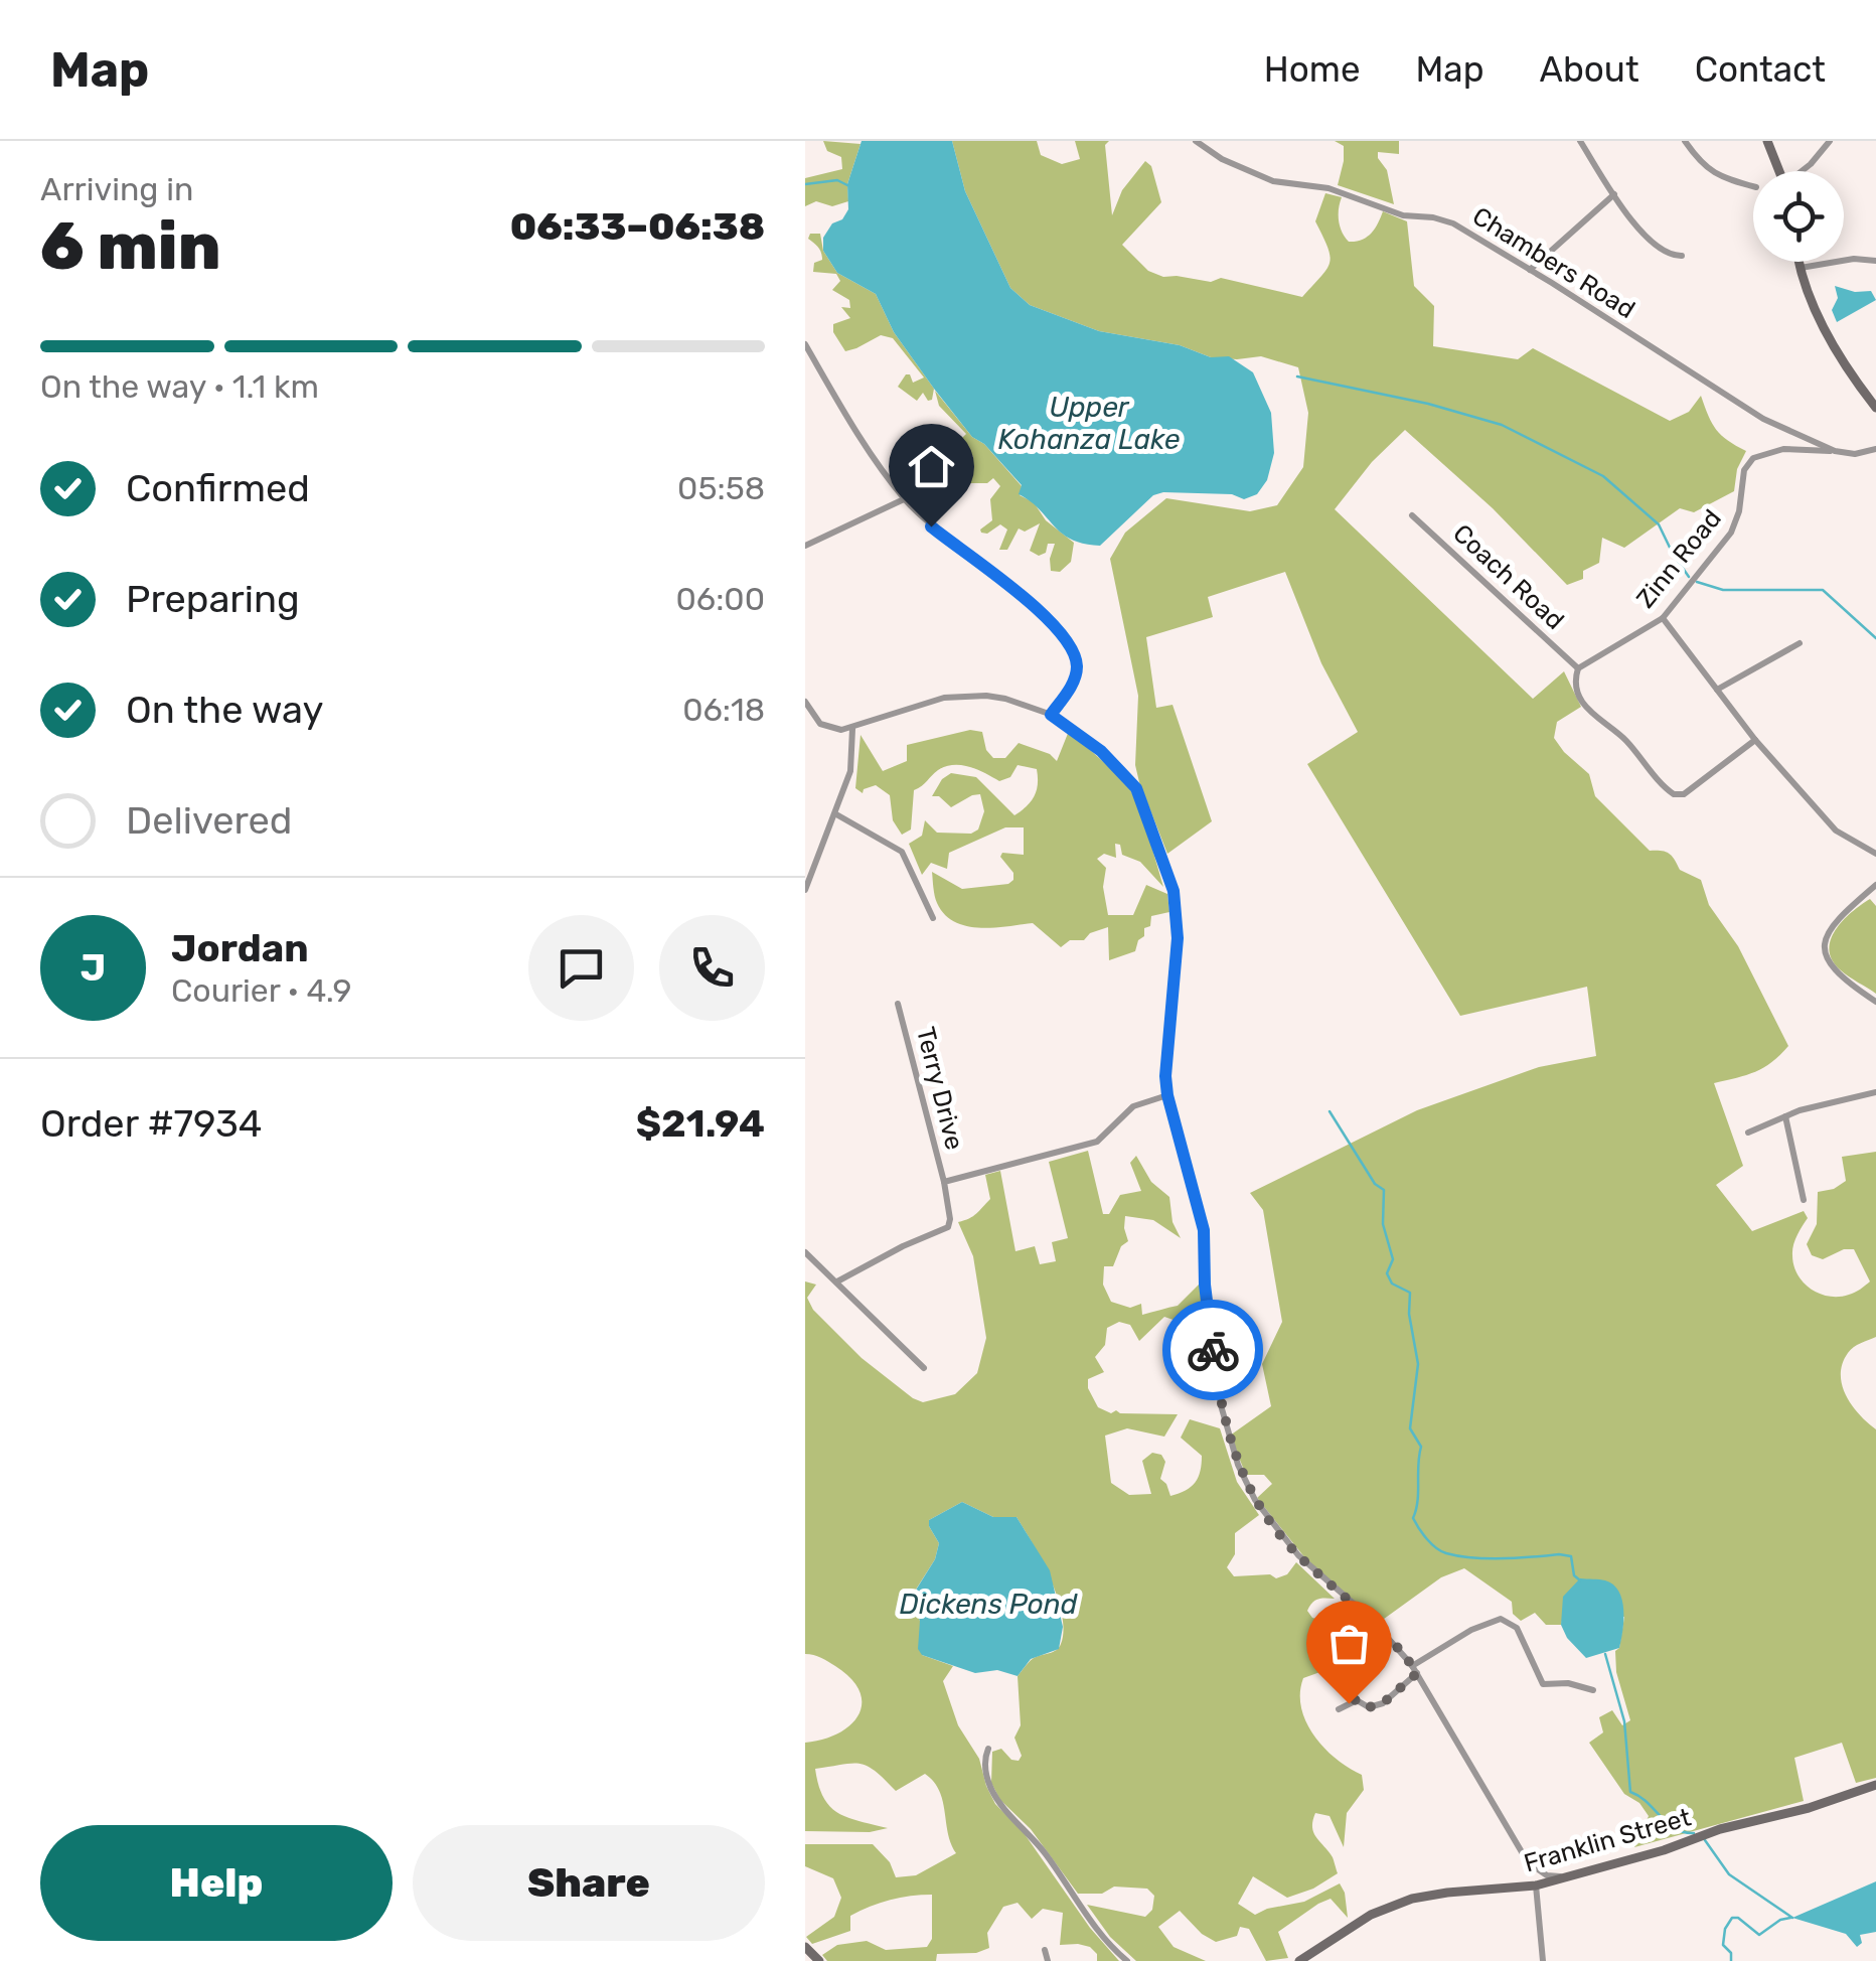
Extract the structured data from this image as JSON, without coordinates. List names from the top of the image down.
{
  "streets": {
    "main road": ["Franklin Street"],
    "street": [
      "Chambers Road",
      "Zinn Road",
      "Coach Road",
      "Terry Drive"
    ]
  },
  "crossings": [
    ["Chambers Road", "Zinn Road"],
    ["Zinn Road", "Coach Road"]
  ],
  "water": ["Upper Kohanza Lake", "Dickens Pond"],
  "page": {
    "header": "Map",
    "nav": [
      "Home",
      "Map",
      "About",
      "Contact"
    ],
    "heading": ["6 min", "Arriving in", "06:33–06:38"],
    "panel": [
      "Jordan",
      "Courier · 4.9",
      "Order #7934",
      "$21.94"
    ],
    "bar": "On the way · 1.1 km",
    "list": [
      ["Confirmed", "05:58"],
      ["Preparing", "06:00"],
      ["On the way", "06:18"],
      "Delivered"
    ],
    "round": "J",
    "buttons": ["Help", "Share"]
  }
}
